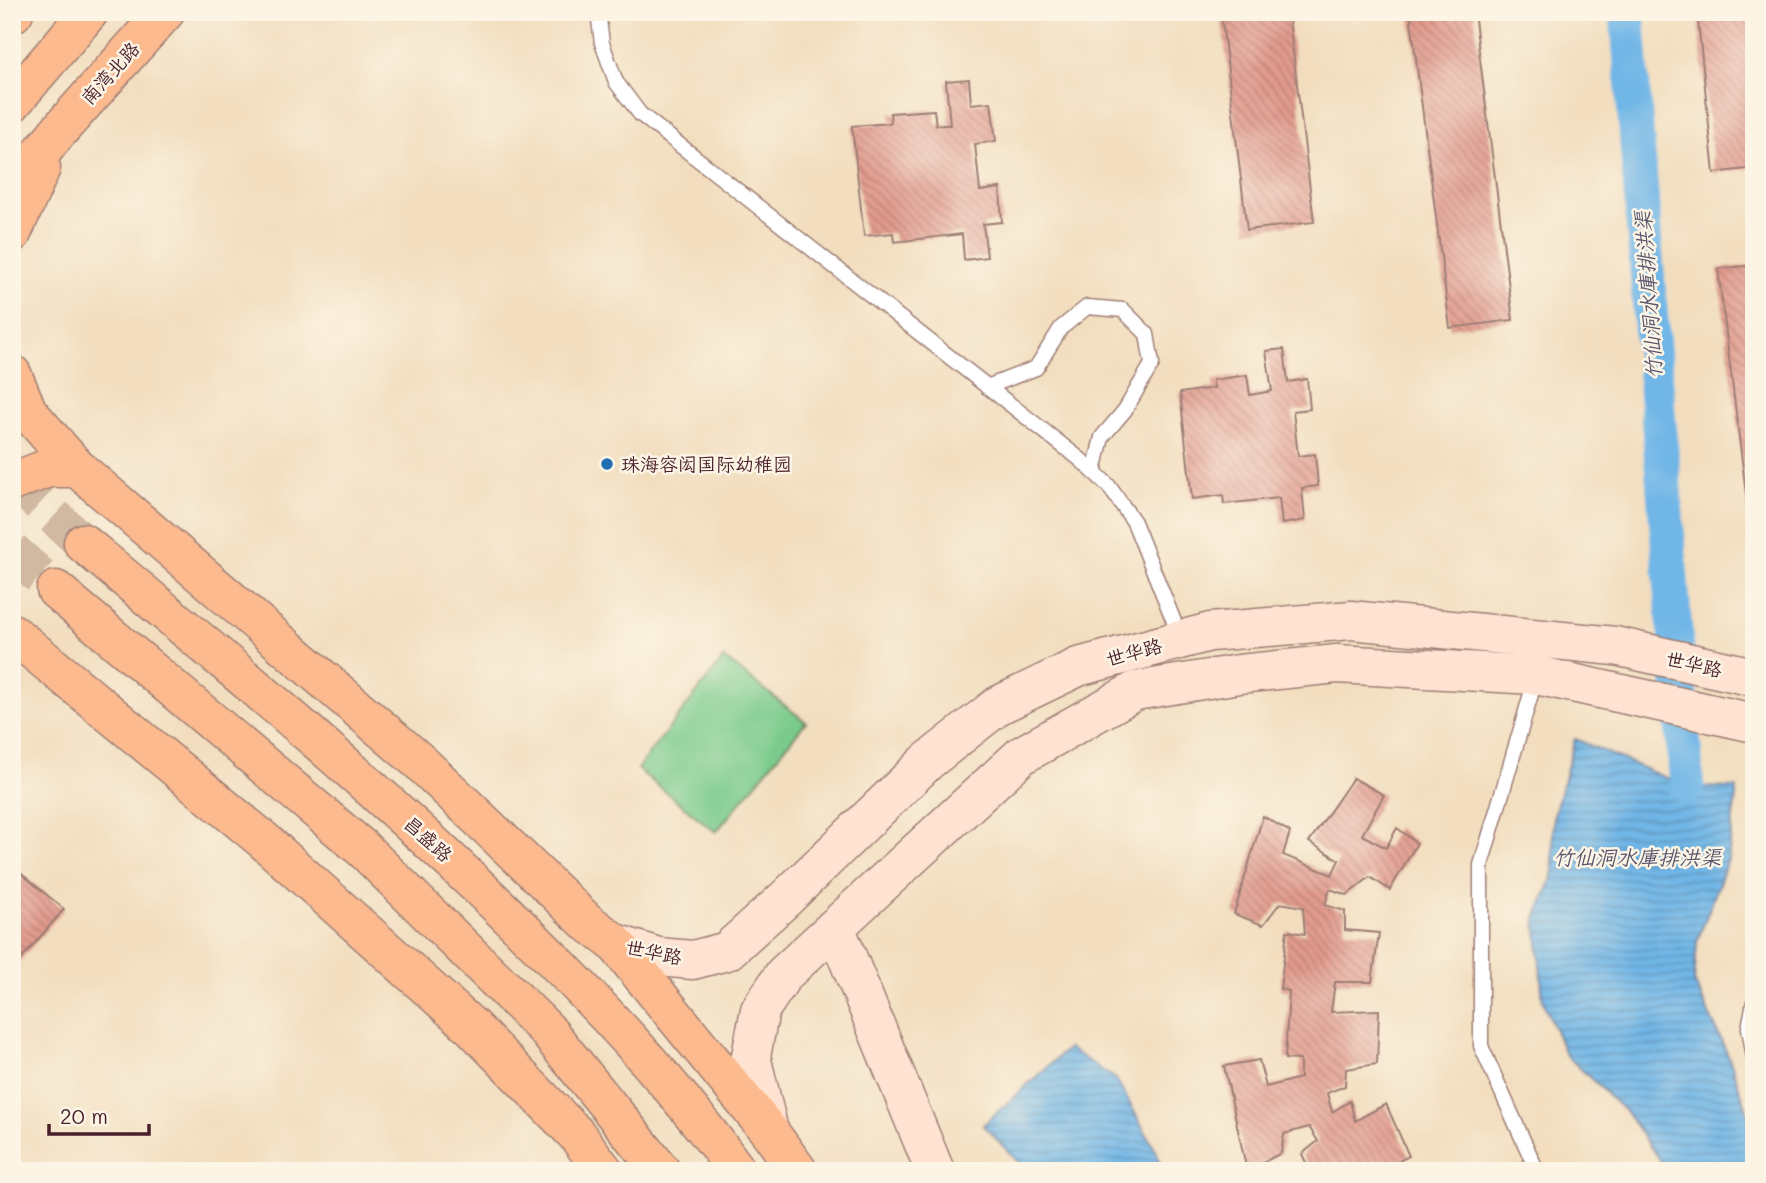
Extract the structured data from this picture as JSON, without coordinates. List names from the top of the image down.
{
  "streets": {
    "main road": ["南湾北路", "昌盛路"],
    "street": ["世华路"]
  },
  "water": ["竹仙洞水庫排洪渠"],
  "places": ["珠海容闳国际幼稚园"],
  "scale_bar": "20 m"
}
